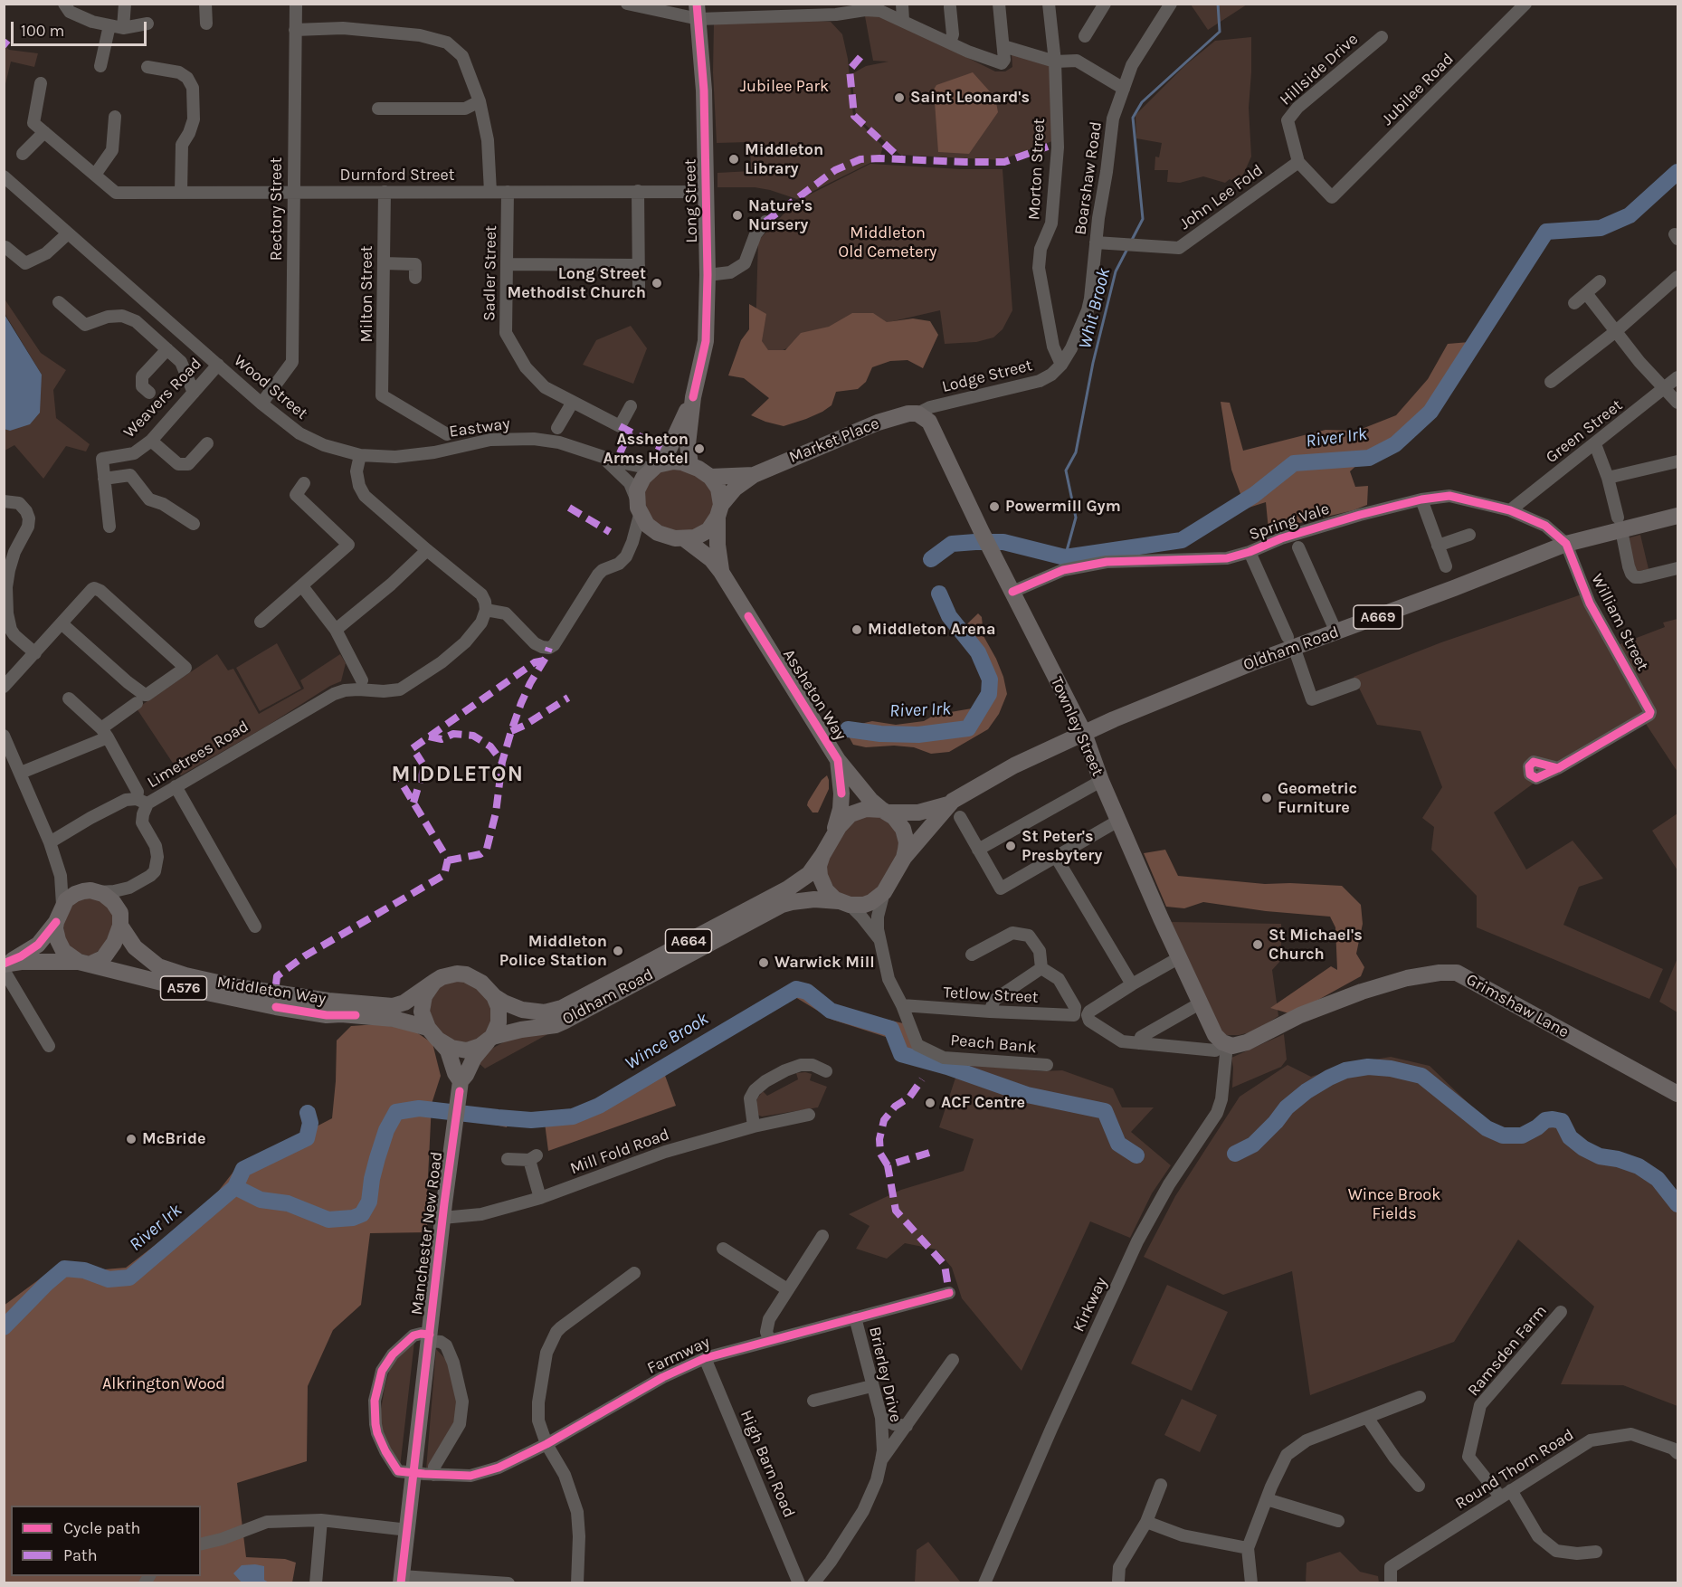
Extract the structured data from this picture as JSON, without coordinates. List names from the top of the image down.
{
  "streets": {
    "main road": [
      "Long Street",
      "Market Place",
      "A669",
      "Oldham Road",
      "Assheton Way",
      "Townley Street",
      "A664",
      "A576",
      "Middleton Way",
      "Grimshaw Lane",
      "Manchester New Road"
    ],
    "street": [
      "Hillside Drive",
      "Jubilee Road",
      "Morton Street",
      "Durnford Street",
      "Boarshaw Road",
      "John Lee Fold",
      "Rectory Street",
      "Sadler Street",
      "Milton Street",
      "Lodge Street",
      "Wood Street",
      "Weavers Road",
      "Eastway",
      "Green Street",
      "Spring Vale",
      "William Street",
      "Limetrees Road",
      "Tetlow Street",
      "Peach Bank",
      "Mill Fold Road",
      "Kirkway",
      "Ramsden Farm",
      "Farmway",
      "Brierley Drive",
      "High Barn Road",
      "Round Thorn Road"
    ]
  },
  "crossings": [
    ["Hillside Drive", "Jubilee Road"],
    ["Hillside Drive", "John Lee Fold"],
    ["Jubilee Road", "John Lee Fold"],
    ["Morton Street", "Boarshaw Road"],
    ["Morton Street", "Lodge Street"],
    ["Durnford Street", "Long Street"],
    ["Durnford Street", "Rectory Street"],
    ["Durnford Street", "Sadler Street"],
    ["Durnford Street", "Milton Street"],
    ["Boarshaw Road", "John Lee Fold"],
    ["Boarshaw Road", "Lodge Street"],
    ["Long Street", "Eastway"],
    ["Long Street", "Market Place"],
    ["Long Street", "Assheton Way"],
    ["Long Street", "A664"],
    ["Rectory Street", "Wood Street"],
    ["Lodge Street", "Market Place"],
    ["Lodge Street", "Townley Street"],
    ["Wood Street", "Weavers Road"],
    ["Wood Street", "Eastway"],
    ["Eastway", "Market Place"],
    ["Eastway", "Assheton Way"],
    ["Eastway", "A664"],
    ["Green Street", "Spring Vale"],
    ["Market Place", "Assheton Way"],
    ["Market Place", "Townley Street"],
    ["Market Place", "A664"],
    ["Spring Vale", "William Street"],
    ["Spring Vale", "Oldham Road"],
    ["Spring Vale", "Townley Street"],
    ["William Street", "Oldham Road"],
    ["Oldham Road", "Assheton Way"],
    ["Oldham Road", "Townley Street"],
    ["Oldham Road", "A664"],
    ["Oldham Road", "Middleton Way"],
    ["Oldham Road", "Peach Bank"],
    ["Oldham Road", "Manchester New Road"],
    ["Assheton Way", "A664"],
    ["Assheton Way", "Peach Bank"],
    ["Townley Street", "Grimshaw Lane"],
    ["Townley Street", "Kirkway"],
    ["Limetrees Road", "A576"],
    ["Limetrees Road", "Middleton Way"],
    ["A664", "Middleton Way"],
    ["A664", "Peach Bank"],
    ["A664", "Manchester New Road"],
    ["A576", "Middleton Way"],
    ["Middleton Way", "Manchester New Road"],
    ["Tetlow Street", "Peach Bank"],
    ["Grimshaw Lane", "Kirkway"],
    ["Mill Fold Road", "Manchester New Road"],
    ["Manchester New Road", "Farmway"],
    ["Ramsden Farm", "Round Thorn Road"],
    ["Farmway", "Brierley Drive"],
    ["Farmway", "High Barn Road"]
  ],
  "districts": ["MIDDLETON"],
  "water": ["Whit Brook", "River Irk", "Wince Brook"],
  "parks": [
    "Jubilee Park",
    "Middleton Old Cemetery",
    "Wince Brook Fields",
    "Alkrington Wood"
  ],
  "places": [
    "Saint Leonard's",
    "Middleton Library",
    "Nature's Nursery",
    "Long Street Methodist Church",
    "Assheton Arms Hotel",
    "Powermill Gym",
    "Middleton Arena",
    "Geometric Furniture",
    "St Peter's Presbytery",
    "St Michael's Church",
    "Middleton Police Station",
    "Warwick Mill",
    "ACF Centre",
    "McBride"
  ],
  "legend": ["Cycle path", "Path"],
  "scale_bar": "100 m"
}
